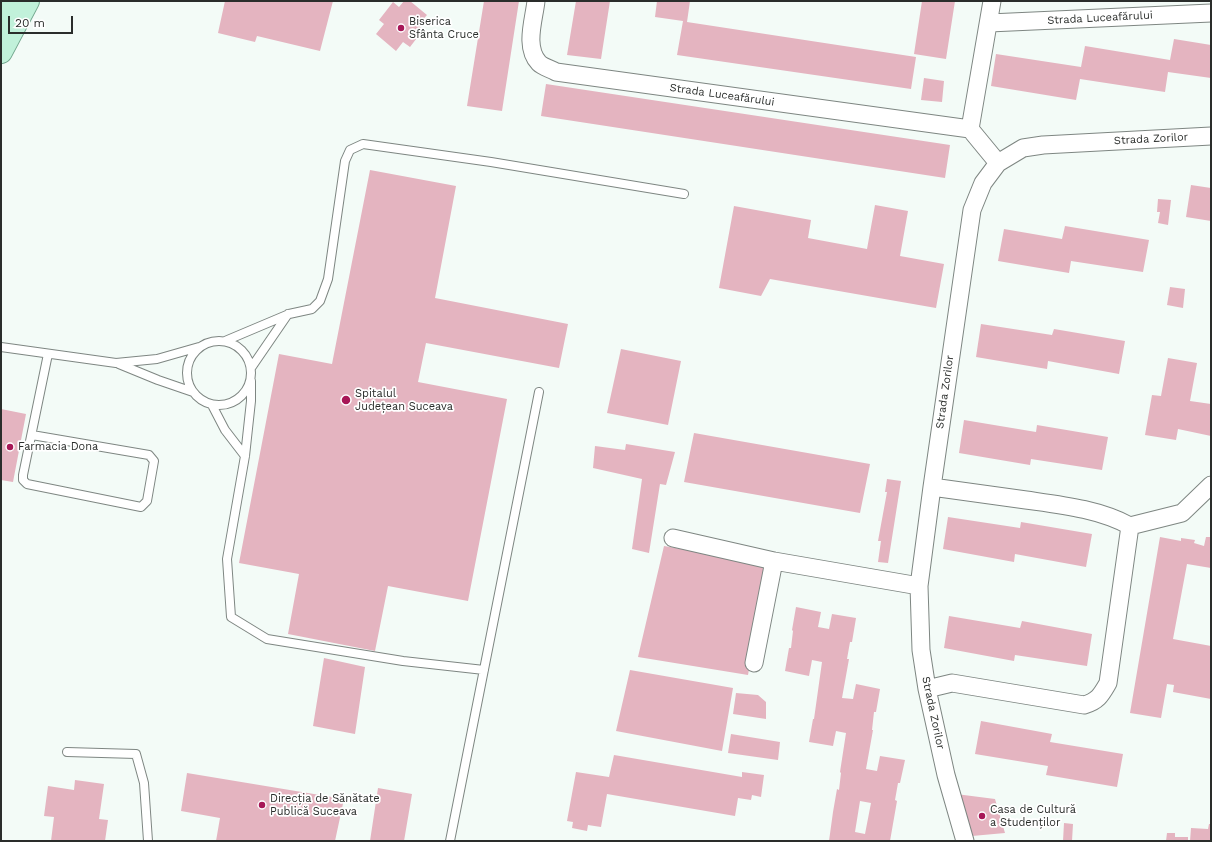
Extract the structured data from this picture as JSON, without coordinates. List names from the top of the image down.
{
  "streets": {
    "street": ["Strada Luceafărului", "Strada Zorilor"]
  },
  "places": [
    "Biserica Sfânta Cruce",
    "Spitalul Județean Suceava",
    "Farmacia Dona",
    "Direcția de Sănătate Publică Suceava",
    "Casa de Cultură a Studenților"
  ],
  "scale_bar": "20 m"
}
